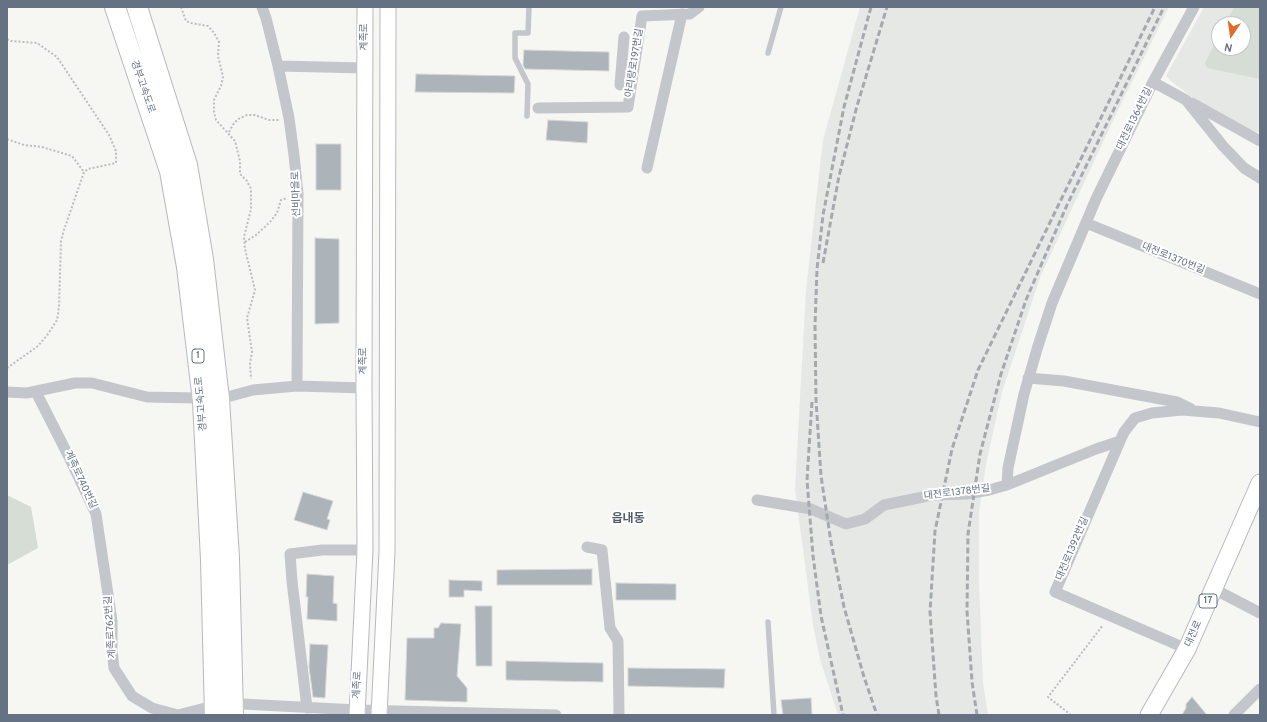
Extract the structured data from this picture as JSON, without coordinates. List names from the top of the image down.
{
  "streets": {
    "highway": ["경부고속도로", "1"],
    "main road": ["계족로", "17", "대전로"],
    "street": [
      "아리랑로197번길",
      "대전로1364번길",
      "선비마을로",
      "대전로1370번길",
      "계족로740번길",
      "대전로1378번길",
      "대전로1392번길",
      "계족로762번길"
    ]
  },
  "crossings": [
    ["경부고속도로", "계족로762번길"],
    ["대전로1364번길", "대전로1370번길"],
    ["대전로1364번길", "대전로1378번길"],
    ["계족로740번길", "계족로762번길"],
    ["대전로1378번길", "대전로1392번길"],
    ["대전로1392번길", "대전로"]
  ],
  "districts": ["읍내동"],
  "north": "bottom"
}
